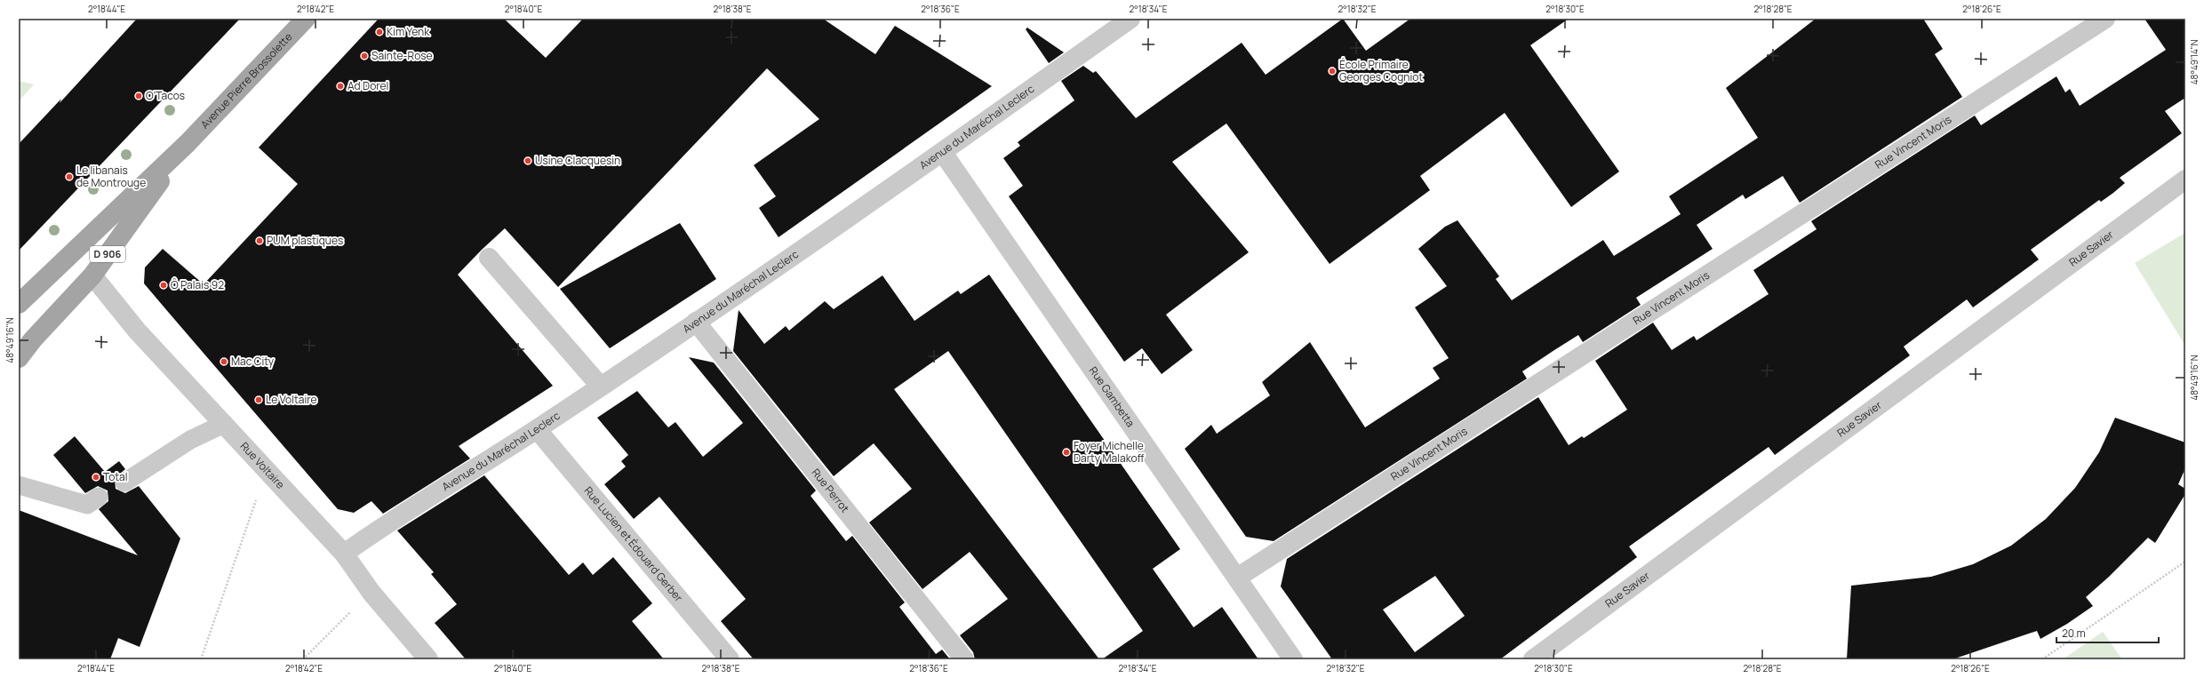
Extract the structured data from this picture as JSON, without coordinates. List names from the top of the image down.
{
  "streets": {
    "main road": ["Avenue Pierre Brossolette", "D 906"],
    "street": [
      "Avenue du Maréchal Leclerc",
      "Rue Vincent Moris",
      "Rue Savier",
      "Rue Gambetta",
      "Rue Voltaire",
      "Rue Perrot",
      "Rue Lucien et Édouard Gerber"
    ]
  },
  "crossings": [
    ["Avenue Pierre Brossolette", "Rue Voltaire"],
    ["Avenue du Maréchal Leclerc", "Rue Gambetta"],
    ["Avenue du Maréchal Leclerc", "Rue Voltaire"],
    ["Avenue du Maréchal Leclerc", "Rue Perrot"],
    ["Avenue du Maréchal Leclerc", "Rue Lucien et Édouard Gerber"],
    ["Rue Vincent Moris", "Rue Gambetta"]
  ],
  "places": [
    "Kim Yenk",
    "Sainte-Rose",
    "École Primaire Georges Cogniot",
    "Ad Dorel",
    "O'Tacos",
    "Usine Clacquesin",
    "Le libanais de Montrouge",
    "PUM plastiques",
    "Ô Palais 92",
    "Mac City",
    "Le Voltaire",
    "Foyer Michelle Darty Malakoff",
    "Total"
  ],
  "scale_bar": "20 m",
  "coordinates": [
    "2°18'44\"E",
    "2°18'42\"E",
    "2°18'40\"E",
    "2°18'38\"E",
    "2°18'36\"E",
    "2°18'34\"E",
    "2°18'32\"E",
    "2°18'30\"E",
    "2°18'28\"E",
    "2°18'26\"E",
    "48°49'14\"N",
    "48°49'16\"N"
  ]
}
